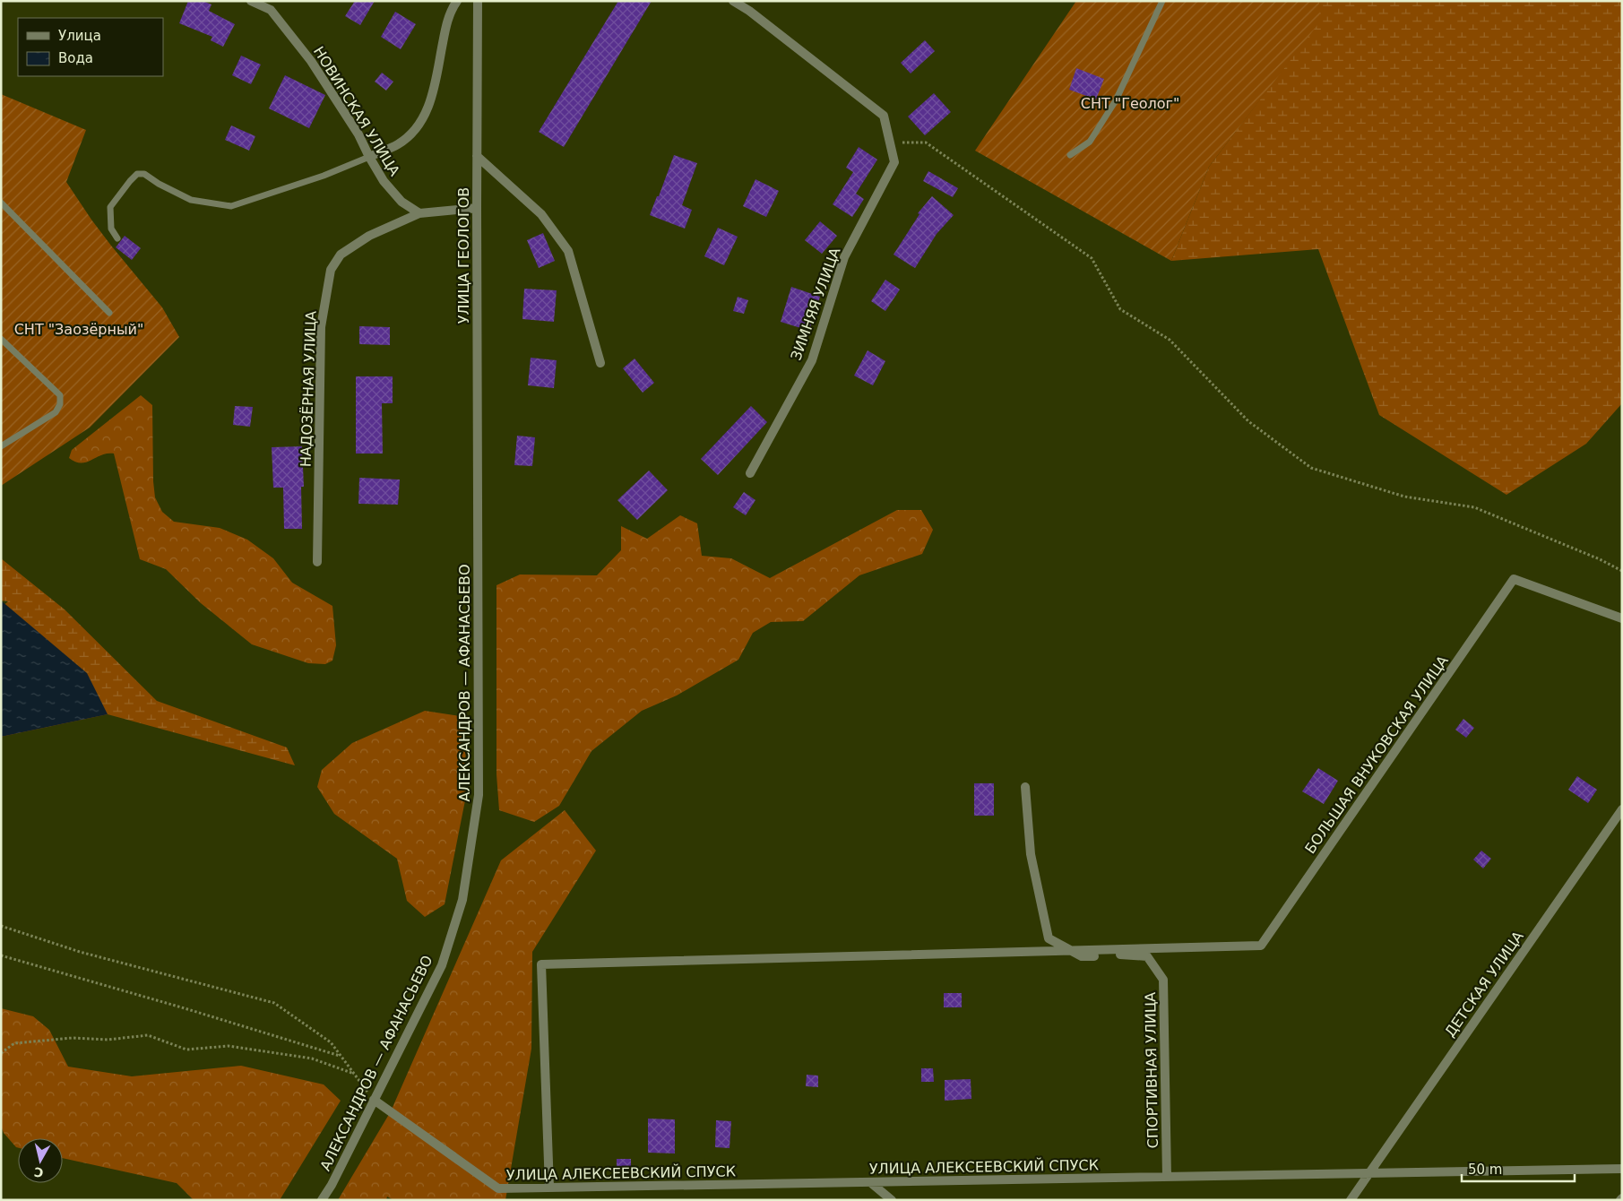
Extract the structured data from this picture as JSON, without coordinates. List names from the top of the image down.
{
  "streets": {
    "street": [
      "НОВИНСКАЯ УЛИЦА",
      "УЛИЦА ГЕОЛОГОВ",
      "ЗИМНЯЯ УЛИЦА",
      "НАДОЗЁРНАЯ УЛИЦА",
      "АЛЕКСАНДРОВ — АФАНАСЬЕВО",
      "БОЛЬШАЯ ВНУКОВСКАЯ УЛИЦА",
      "ДЕТСКАЯ УЛИЦА",
      "СПОРТИВНАЯ УЛИЦА",
      "УЛИЦА АЛЕКСЕЕВСКИЙ СПУСК"
    ]
  },
  "crossings": [
    ["НОВИНСКАЯ УЛИЦА", "НАДОЗЁРНАЯ УЛИЦА"],
    ["УЛИЦА ГЕОЛОГОВ", "АЛЕКСАНДРОВ — АФАНАСЬЕВО"],
    ["АЛЕКСАНДРОВ — АФАНАСЬЕВО", "УЛИЦА АЛЕКСЕЕВСКИЙ СПУСК"],
    ["БОЛЬШАЯ ВНУКОВСКАЯ УЛИЦА", "СПОРТИВНАЯ УЛИЦА"],
    ["ДЕТСКАЯ УЛИЦА", "УЛИЦА АЛЕКСЕЕВСКИЙ СПУСК"],
    ["СПОРТИВНАЯ УЛИЦА", "УЛИЦА АЛЕКСЕЕВСКИЙ СПУСК"]
  ],
  "parks": ["СНТ \"Геолог\"", "СНТ \"Заозёрный\""],
  "legend": ["Улица", "Вода"],
  "scale_bar": "50 m",
  "north": "bottom"
}
